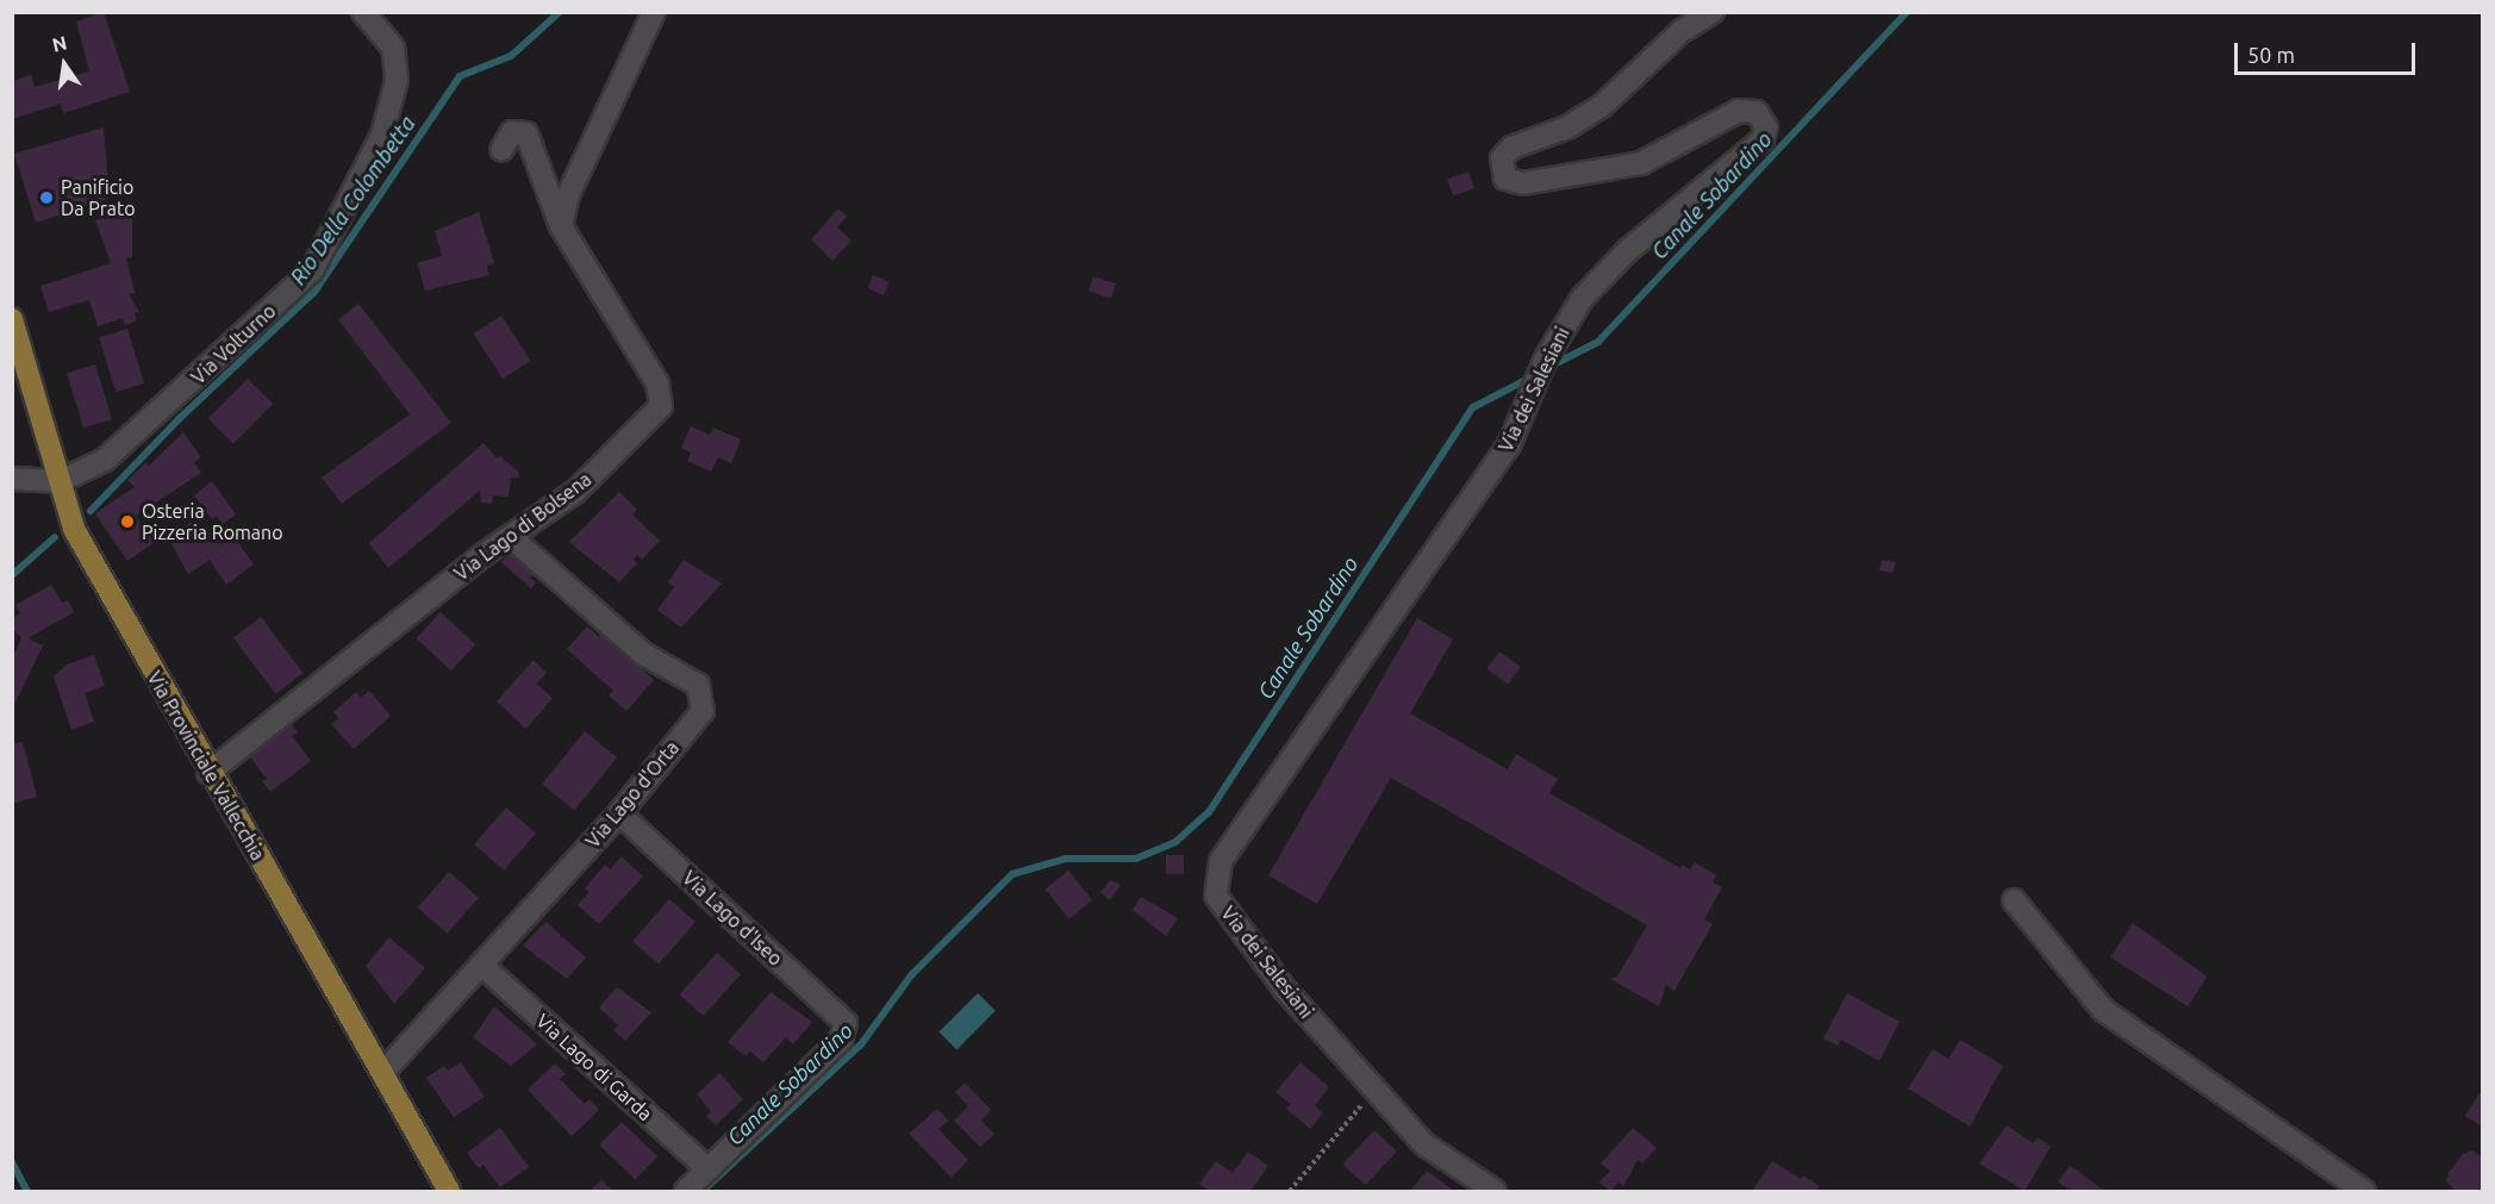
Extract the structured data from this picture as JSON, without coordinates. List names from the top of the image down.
{
  "streets": {
    "main road": ["Via Provinciale Vallecchia"],
    "street": [
      "Via Volturno",
      "Via dei Salesiani",
      "Via Lago di Bolsena",
      "Via Lago d'Orta",
      "Via Lago d'Iseo",
      "Via Lago di Garda"
    ]
  },
  "crossings": [
    ["Via Volturno", "Via Provinciale Vallecchia"],
    ["Via Lago di Bolsena", "Via Provinciale Vallecchia"],
    ["Via Lago di Bolsena", "Via Lago d'Orta"],
    ["Via Provinciale Vallecchia", "Via Lago d'Orta"],
    ["Via Lago d'Orta", "Via Lago d'Iseo"],
    ["Via Lago d'Orta", "Via Lago di Garda"],
    ["Via Lago d'Iseo", "Via Lago di Garda"]
  ],
  "water": ["Canale Sobardino", "Rio Della Colombetta"],
  "places": ["Panificio Da Prato", "Osteria Pizzeria Romano"],
  "scale_bar": "50 m",
  "north": "top"
}
